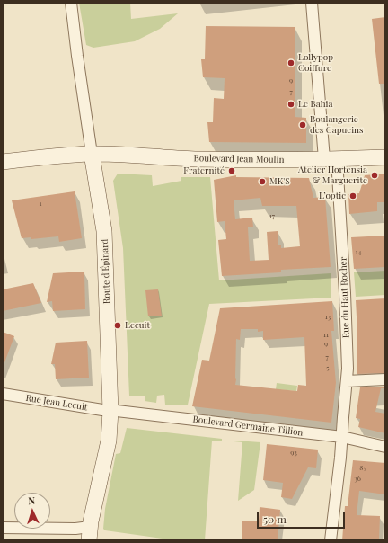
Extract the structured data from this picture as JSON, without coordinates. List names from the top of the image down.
{
  "streets": {
    "main road": ["Boulevard Jean Moulin", "Route d'Épinard"],
    "street": ["Rue du Haut Rocher", "Rue Jean Lecuit", "Boulevard Germaine Tillion"]
  },
  "crossings": [
    ["Boulevard Jean Moulin", "Route d'Épinard"],
    ["Boulevard Jean Moulin", "Rue du Haut Rocher"],
    ["Route d'Épinard", "Rue Jean Lecuit"],
    ["Route d'Épinard", "Boulevard Germaine Tillion"],
    ["Rue du Haut Rocher", "Boulevard Germaine Tillion"],
    ["Rue Jean Lecuit", "Boulevard Germaine Tillion"]
  ],
  "places": [
    "Lollypop Coiffure",
    "Le Bahia",
    "Boulangerie des Capucins",
    "Fraternité",
    "Atelier Hortensia & Marguerite",
    "MK'S",
    "L’optic",
    "Lecuit"
  ],
  "house_numbers": [
    "9",
    "7",
    "1",
    "17",
    "14",
    "13",
    "11",
    "9",
    "7",
    "5",
    "93",
    "85",
    "36"
  ],
  "scale_bar": "50 m",
  "north": "top"
}
